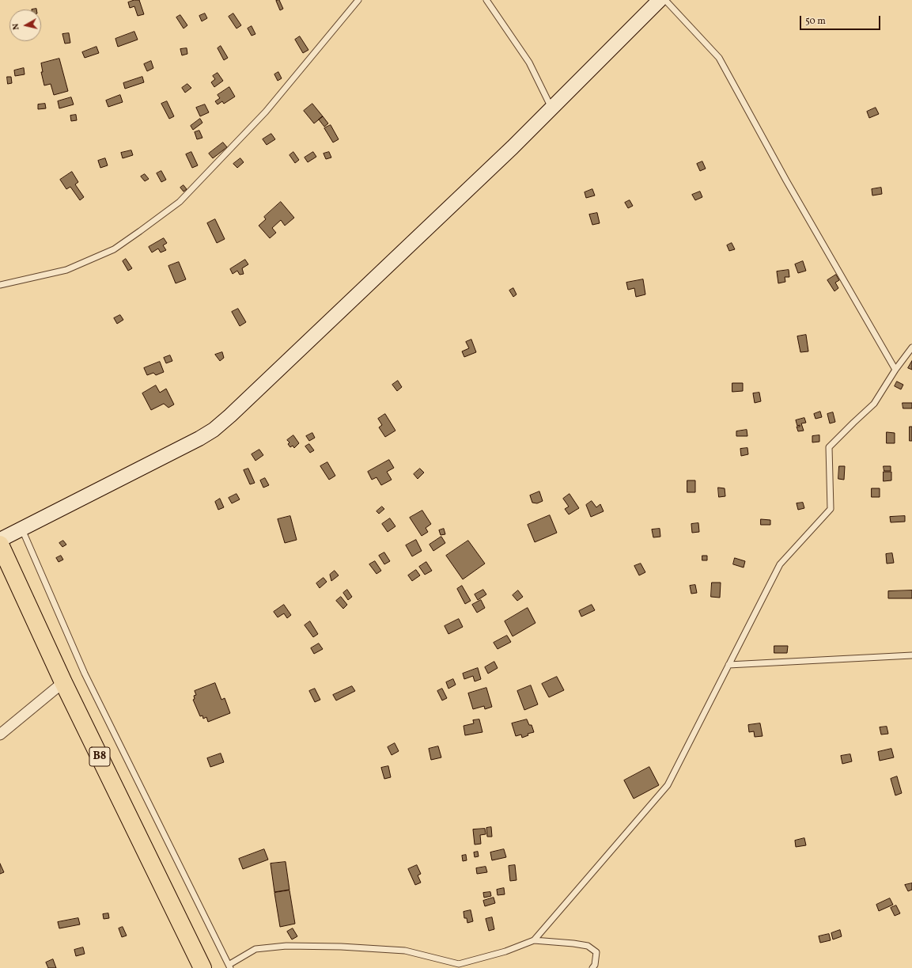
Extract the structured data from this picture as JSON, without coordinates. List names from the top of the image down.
{
  "streets": {
    "highway": ["B8"]
  },
  "scale_bar": "50 m",
  "north": "left"
}
